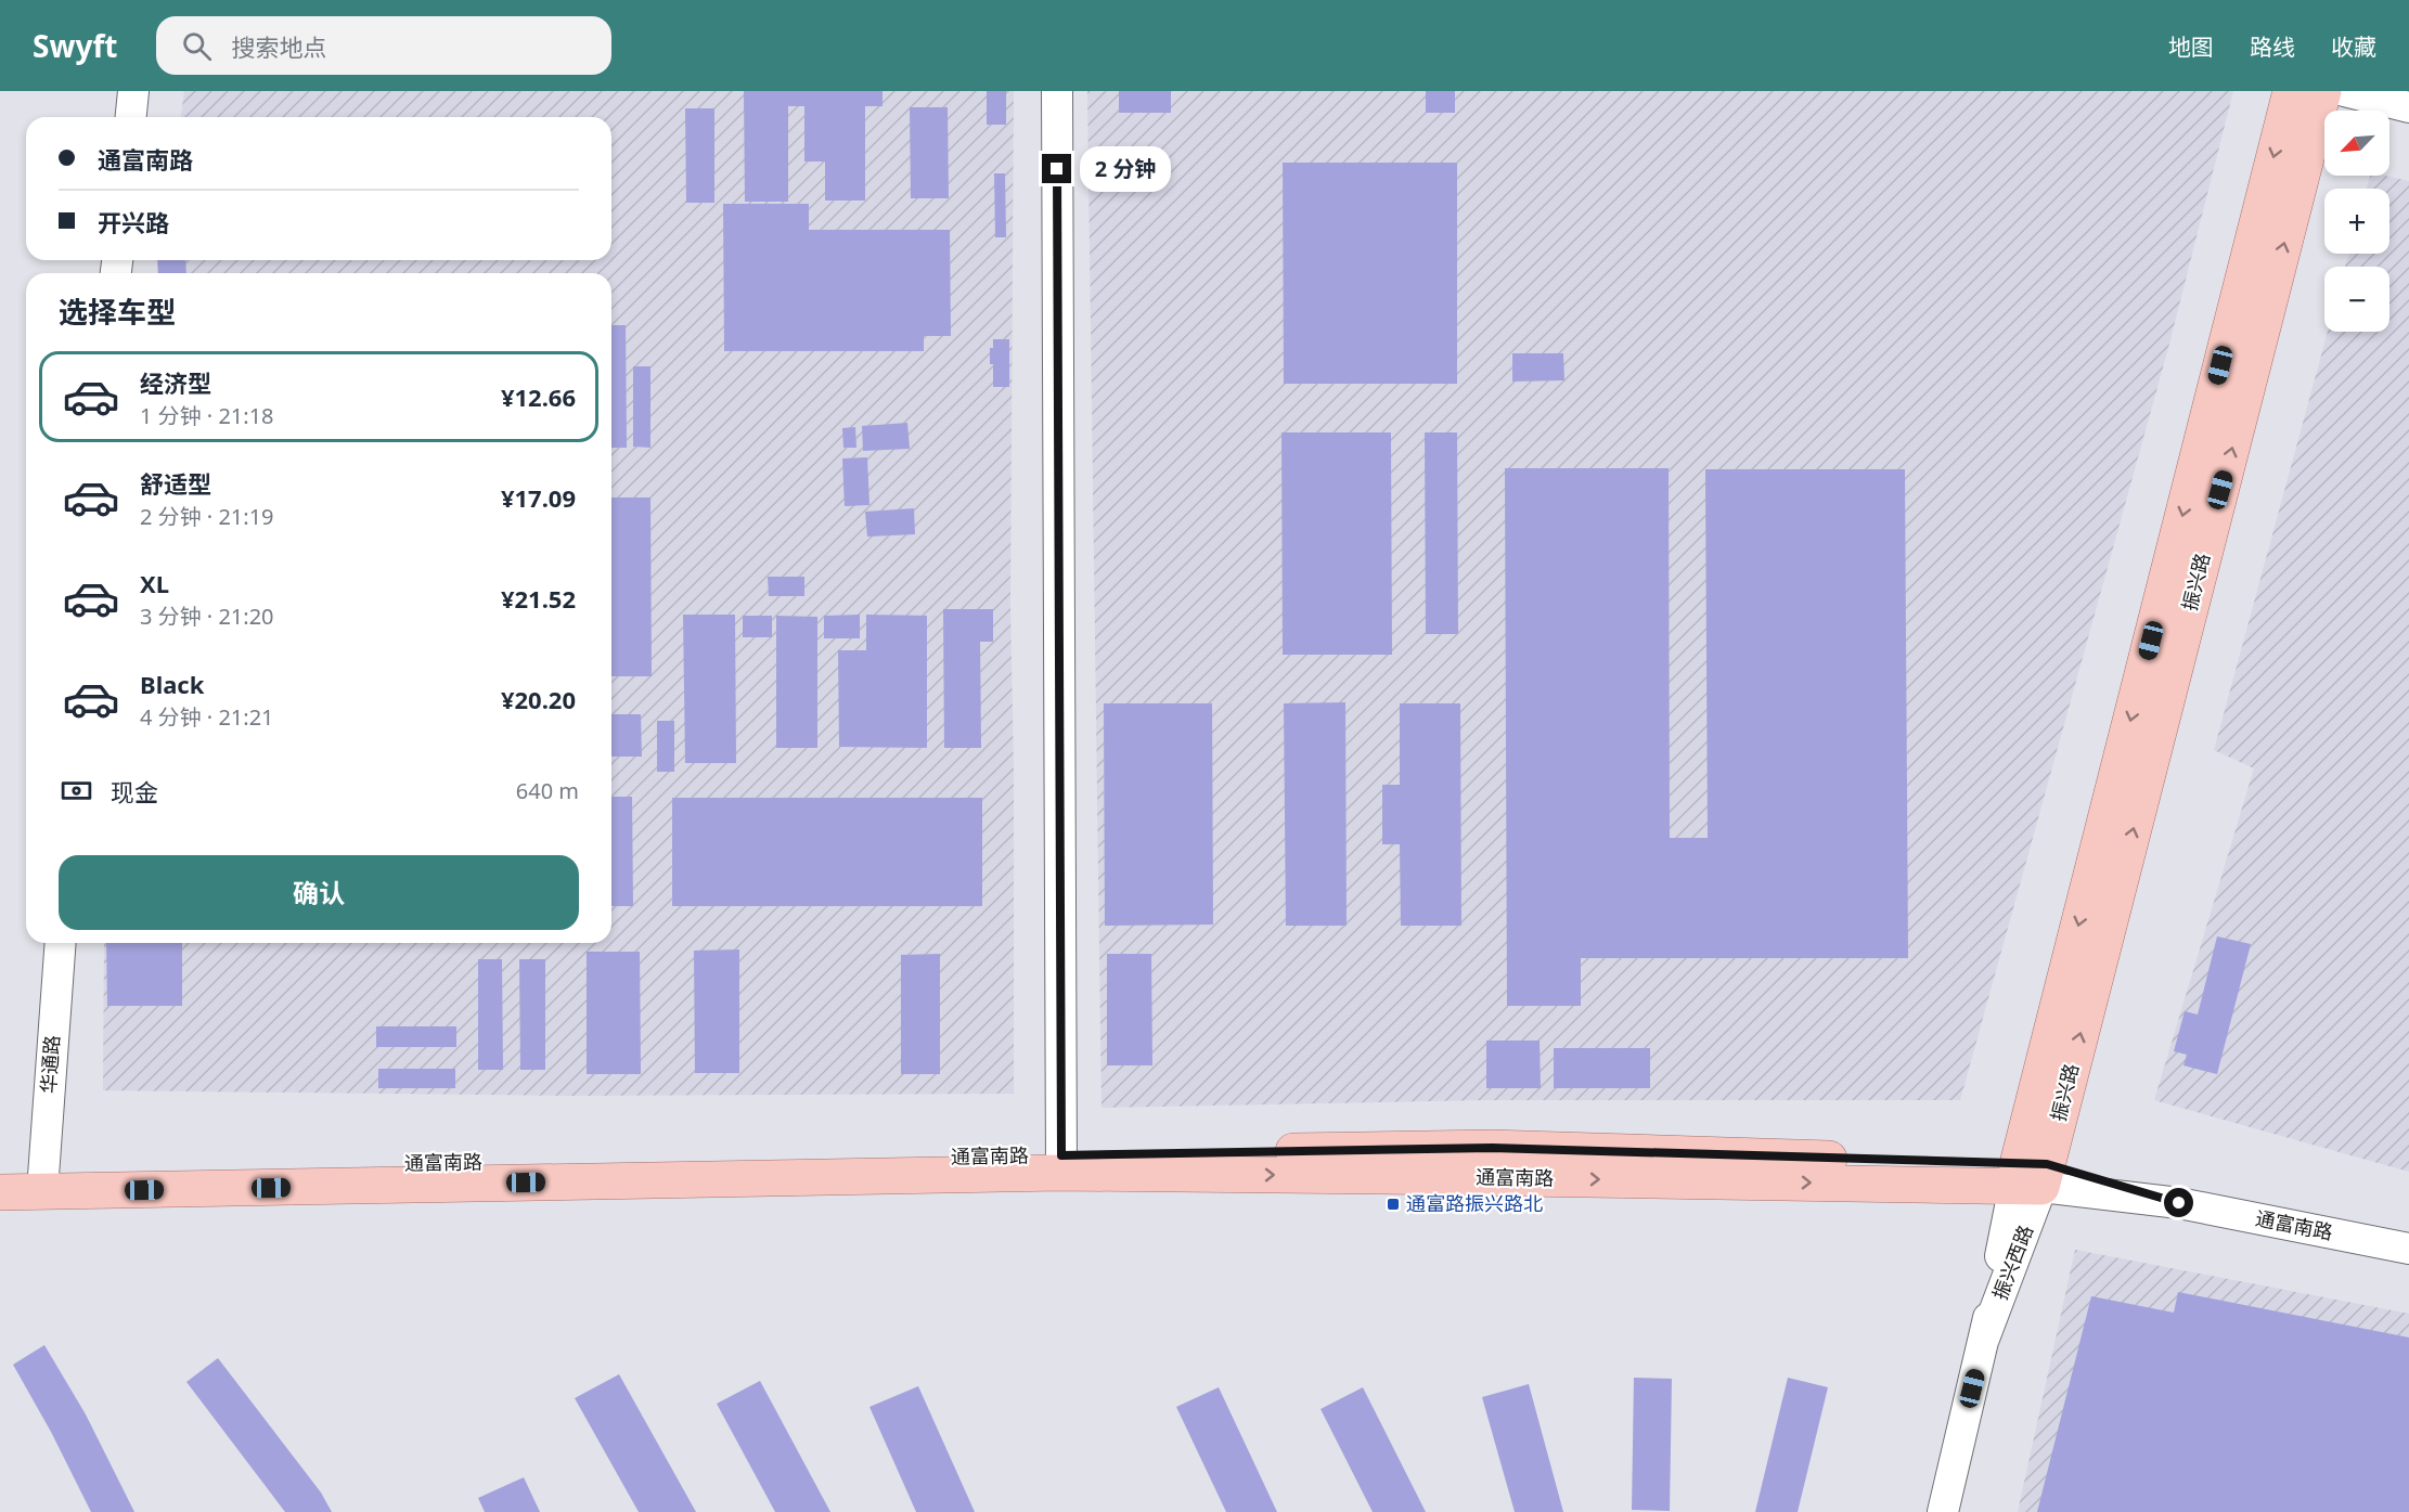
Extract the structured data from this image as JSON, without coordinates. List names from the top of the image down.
{
  "streets": {
    "main road": ["振兴路", "通富南路"],
    "street": ["华通路", "振兴西路"]
  },
  "crossings": [
    ["振兴路", "通富南路"],
    ["振兴路", "振兴西路"],
    ["华通路", "通富南路"],
    ["通富南路", "振兴西路"]
  ],
  "places": {
    "transit": ["通富路振兴路北"]
  },
  "north": "bottom left",
  "page": {
    "header": "Swyft",
    "search": "搜索地点",
    "nav": ["地图", "路线", "收藏"],
    "map_buttons": ["+", "−"],
    "banner": ["通富南路", "开兴路"],
    "bubble": "2 分钟",
    "heading": "选择车型",
    "list": [
      {
        "name": "经济型",
        "note": "1 分钟 · 21:18",
        "value": "¥12.66"
      },
      {
        "name": "舒适型",
        "note": "2 分钟 · 21:19",
        "value": "¥17.09"
      },
      {
        "name": "XL",
        "note": "3 分钟 · 21:20",
        "value": "¥21.52"
      },
      {
        "name": "Black",
        "note": "4 分钟 · 21:21",
        "value": "¥20.20"
      }
    ],
    "pay": ["现金", "640 m"],
    "buttons": "确认"
  }
}
